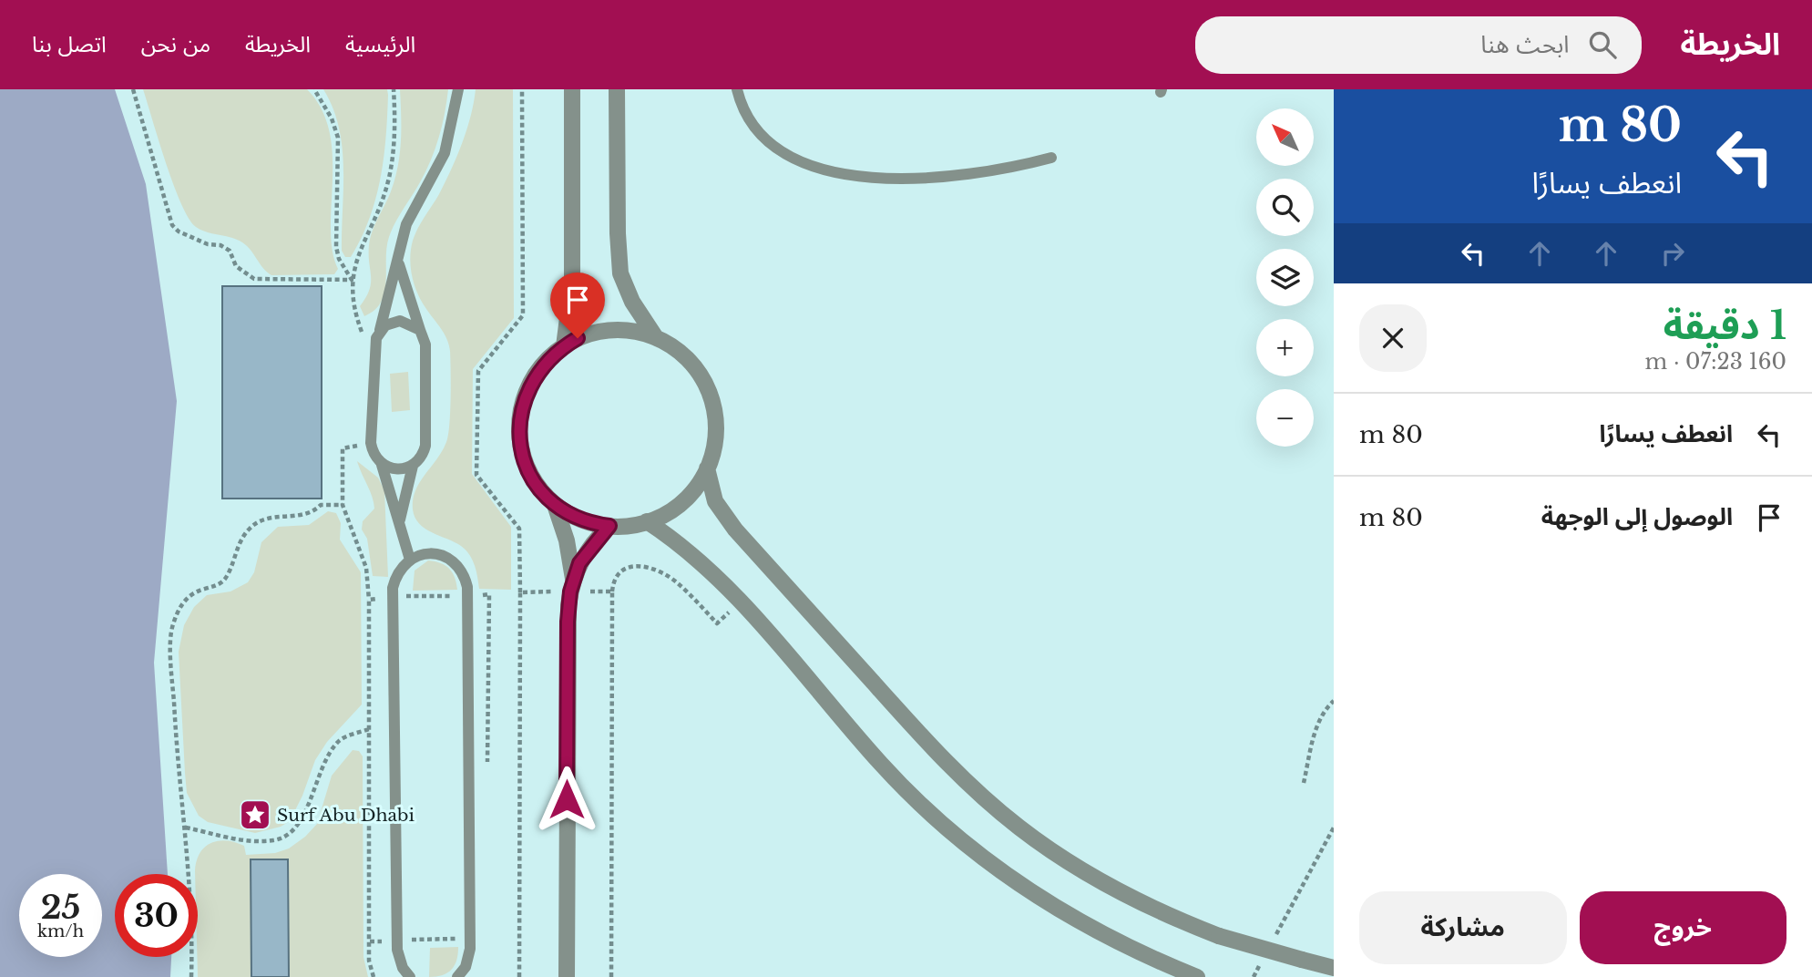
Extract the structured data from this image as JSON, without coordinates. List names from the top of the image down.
{
  "places": {
    "place": ["Surf Abu Dhabi"]
  },
  "north": "top left",
  "page": {
    "header": "الخريطة",
    "search": "ابحث هنا",
    "nav": [
      "الرئيسية",
      "الخريطة",
      "من نحن",
      "اتصل بنا"
    ],
    "turn": ["80 m", "انعطف يسارًا"],
    "map_buttons": ["+", "−"],
    "heading": ["1 دقيقة", "160 m · 07:23"],
    "list": [
      {
        "name": "انعطف يسارًا",
        "value": "80 m"
      },
      {
        "name": "الوصول إلى الوجهة",
        "value": "80 m"
      }
    ],
    "speed": "25 km/h",
    "limit": "30",
    "buttons": ["خروج", "مشاركة"]
  }
}
